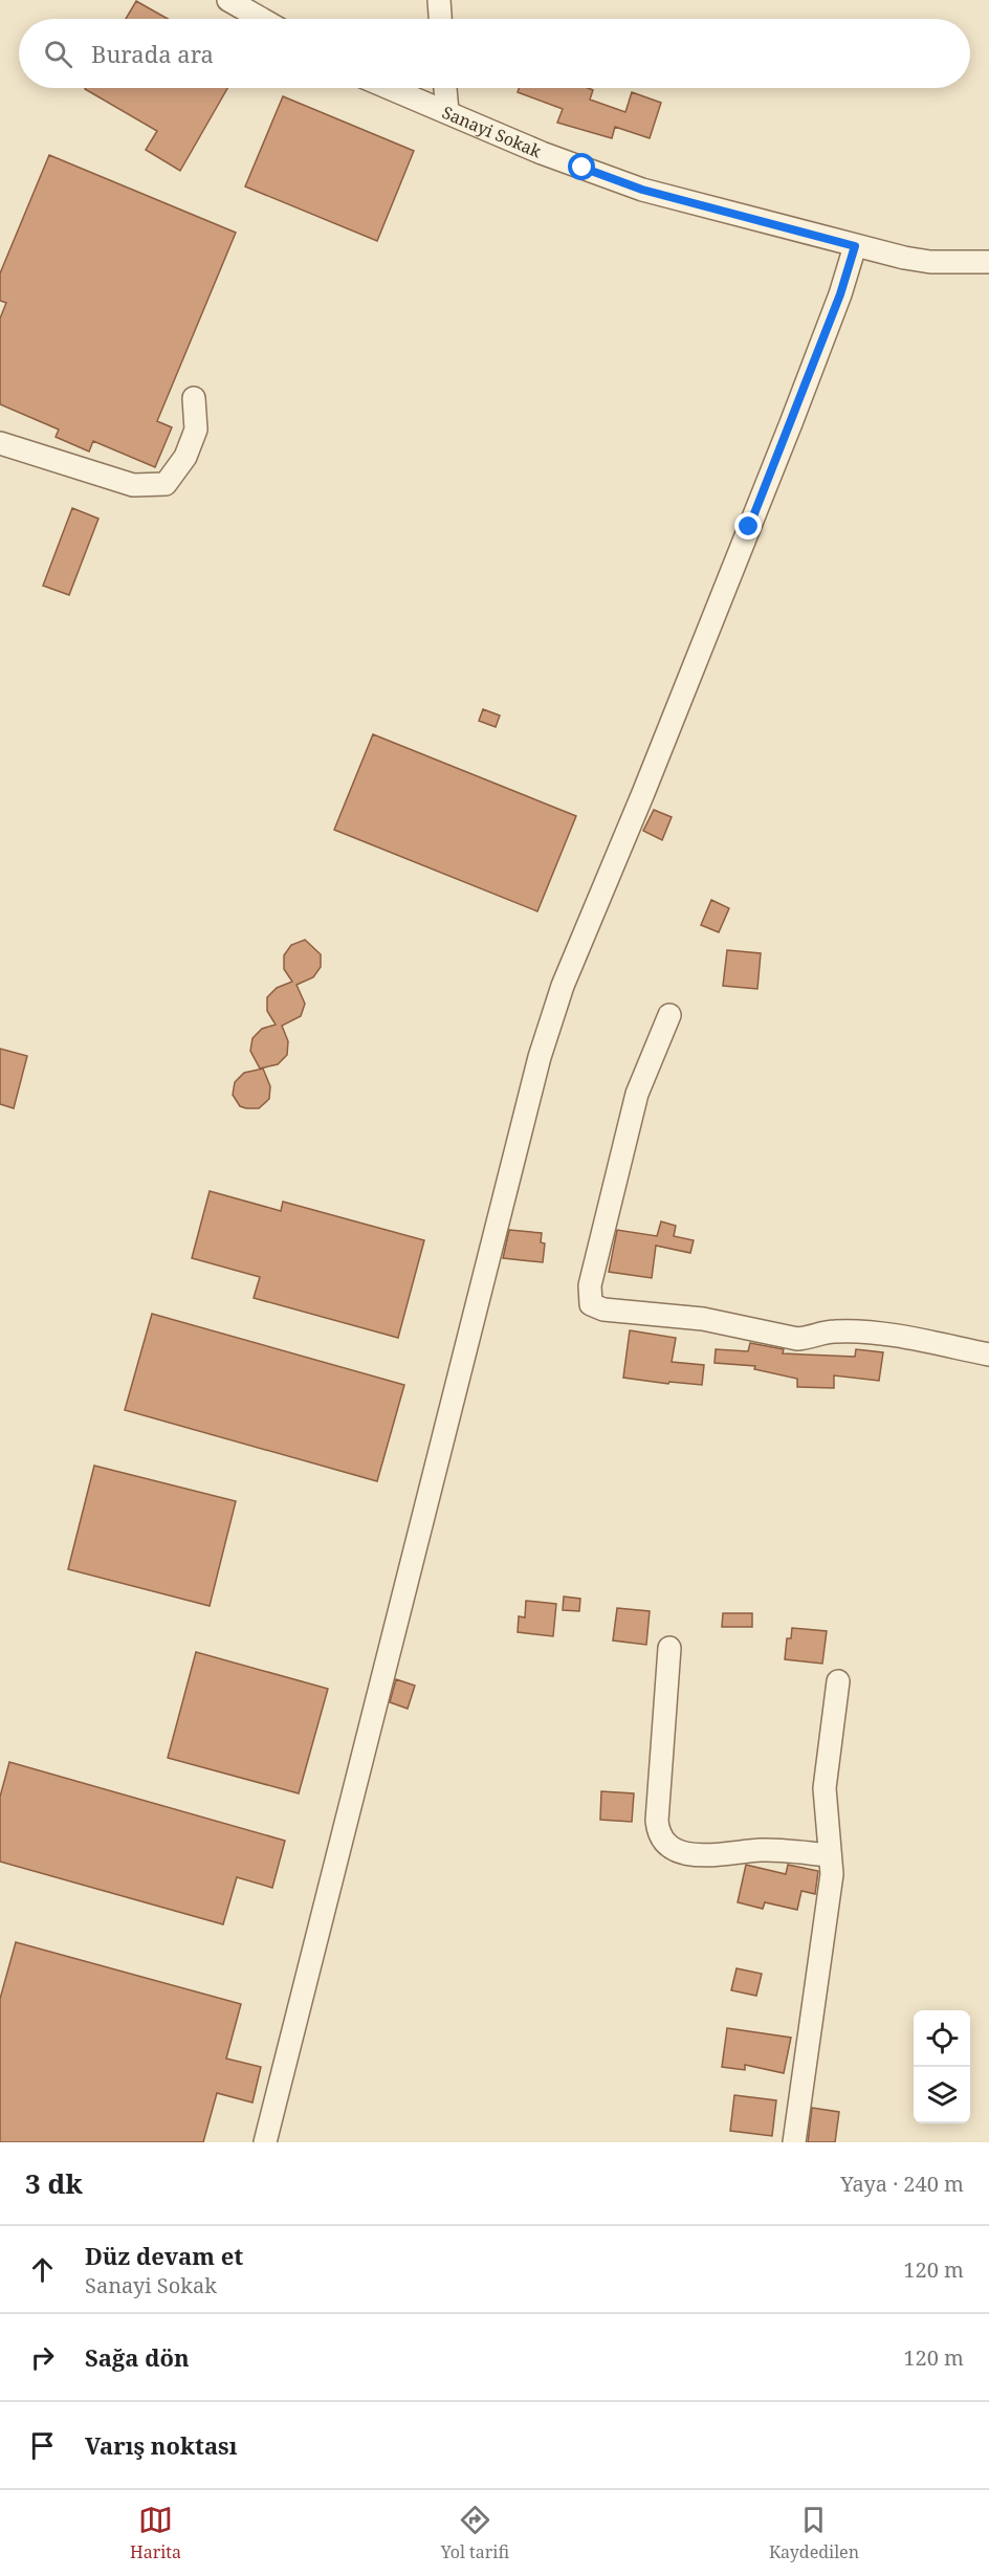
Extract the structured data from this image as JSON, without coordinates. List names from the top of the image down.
{
  "streets": {
    "street": ["Sanayi Sokak"]
  },
  "page": {
    "search": "Burada ara",
    "heading": ["3 dk", "Yaya · 240 m"],
    "list": [
      ["Düz devam et", "Sanayi Sokak", "120 m"],
      ["Sağa dön", "120 m"],
      "Varış noktası"
    ],
    "nav": ["Harita", "Yol tarifi", "Kaydedilen"]
  }
}
